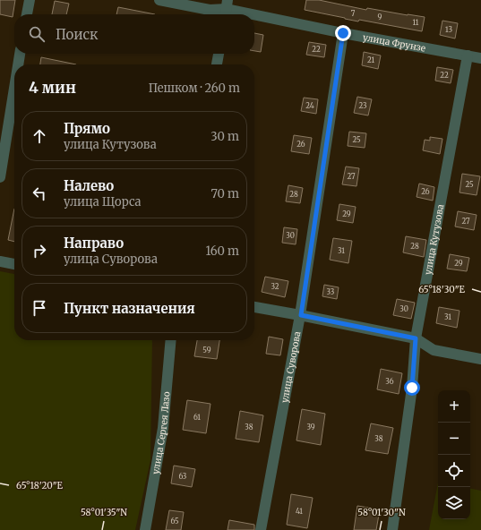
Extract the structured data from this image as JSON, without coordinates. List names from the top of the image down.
{
  "streets": {
    "street": [
      "улица Фрунзе",
      "улица Кутузова",
      "улица Суворова",
      "улица Сергея Лазо"
    ]
  },
  "crossings": [
    ["улица Фрунзе", "улица Кутузова"],
    ["улица Фрунзе", "улица Суворова"]
  ],
  "house_numbers": [
    "7",
    "9",
    "11",
    "13",
    "22",
    "21",
    "22",
    "24",
    "23",
    "25",
    "26",
    "27",
    "25",
    "26",
    "28",
    "29",
    "27",
    "30",
    "28",
    "31",
    "29",
    "32",
    "33",
    "30",
    "31",
    "59",
    "36",
    "61",
    "38",
    "39",
    "38",
    "63",
    "41",
    "65"
  ],
  "page": {
    "search": "Поиск",
    "heading": ["4 мин", "Пешком · 260 m"],
    "list": [
      ["Прямо", "улица Кутузова", "30 m"],
      ["Налево", "улица Щорса", "70 m"],
      ["Направо", "улица Суворова", "160 m"],
      "Пункт назначения"
    ],
    "map_buttons": ["+", "−"]
  },
  "coordinates": [
    "65°18'30\"E",
    "65°18'20\"E",
    "58°01'35\"N",
    "58°01'30\"N"
  ]
}
